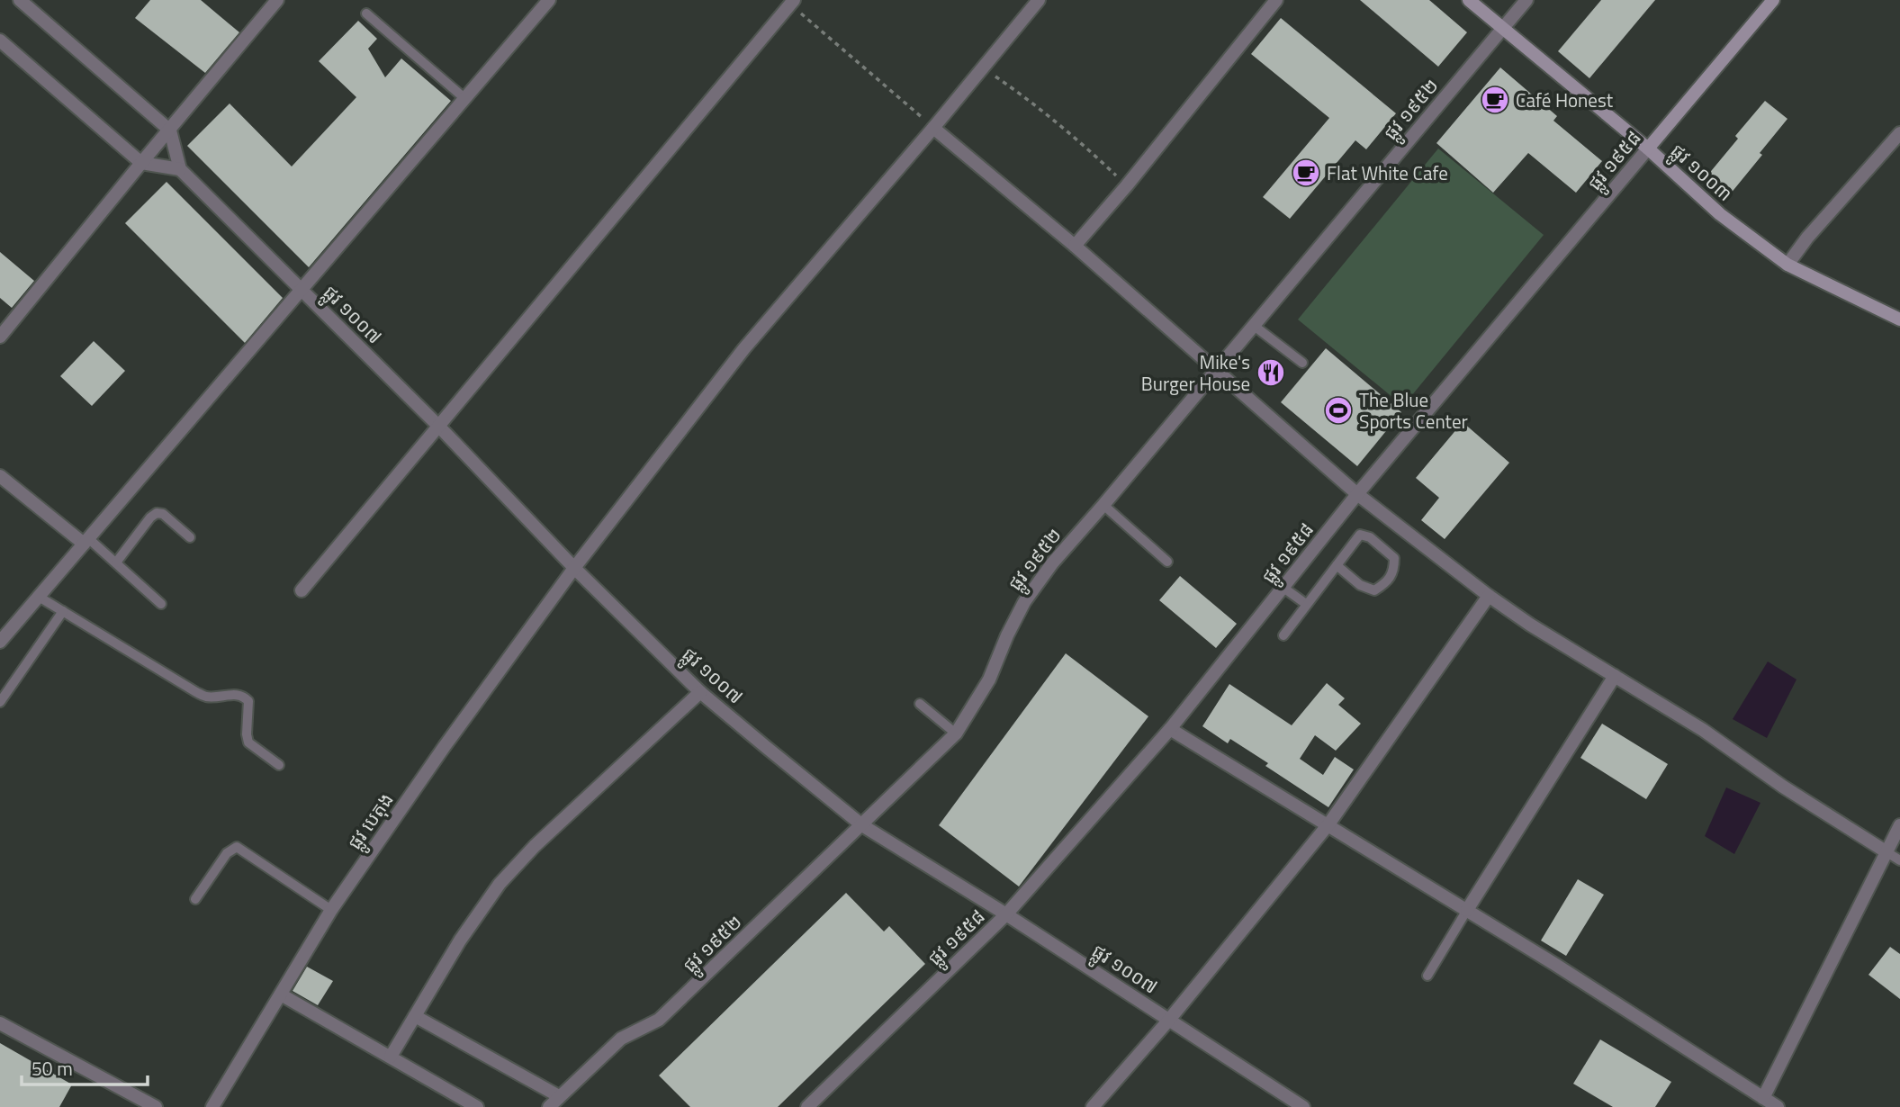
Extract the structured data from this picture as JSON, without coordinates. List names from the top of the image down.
{
  "streets": {
    "street": [
      "ផ្លូវ ១៩៥២",
      "ផ្លូវ ១៩៥៨",
      "ផ្លូវ ១០០៣",
      "ផ្លូវ ១០០៧",
      "ផ្លូវ បេតុង"
    ]
  },
  "crossings": [
    ["ផ្លូវ ១៩៥២", "ផ្លូវ ១០០៣"],
    ["ផ្លូវ ១៩៥២", "ផ្លូវ ១០០៧"],
    ["ផ្លូវ ១៩៥៨", "ផ្លូវ ១០០៣"],
    ["ផ្លូវ ១៩៥៨", "ផ្លូវ ១០០៧"],
    ["ផ្លូវ ១០០៧", "ផ្លូវ បេតុង"]
  ],
  "places": {
    "cafe": ["Café Honest", "Flat White Cafe"],
    "restaurant": ["Mike's Burger House"],
    "sports": ["The Blue Sports Center"]
  },
  "scale_bar": "50 m"
}
